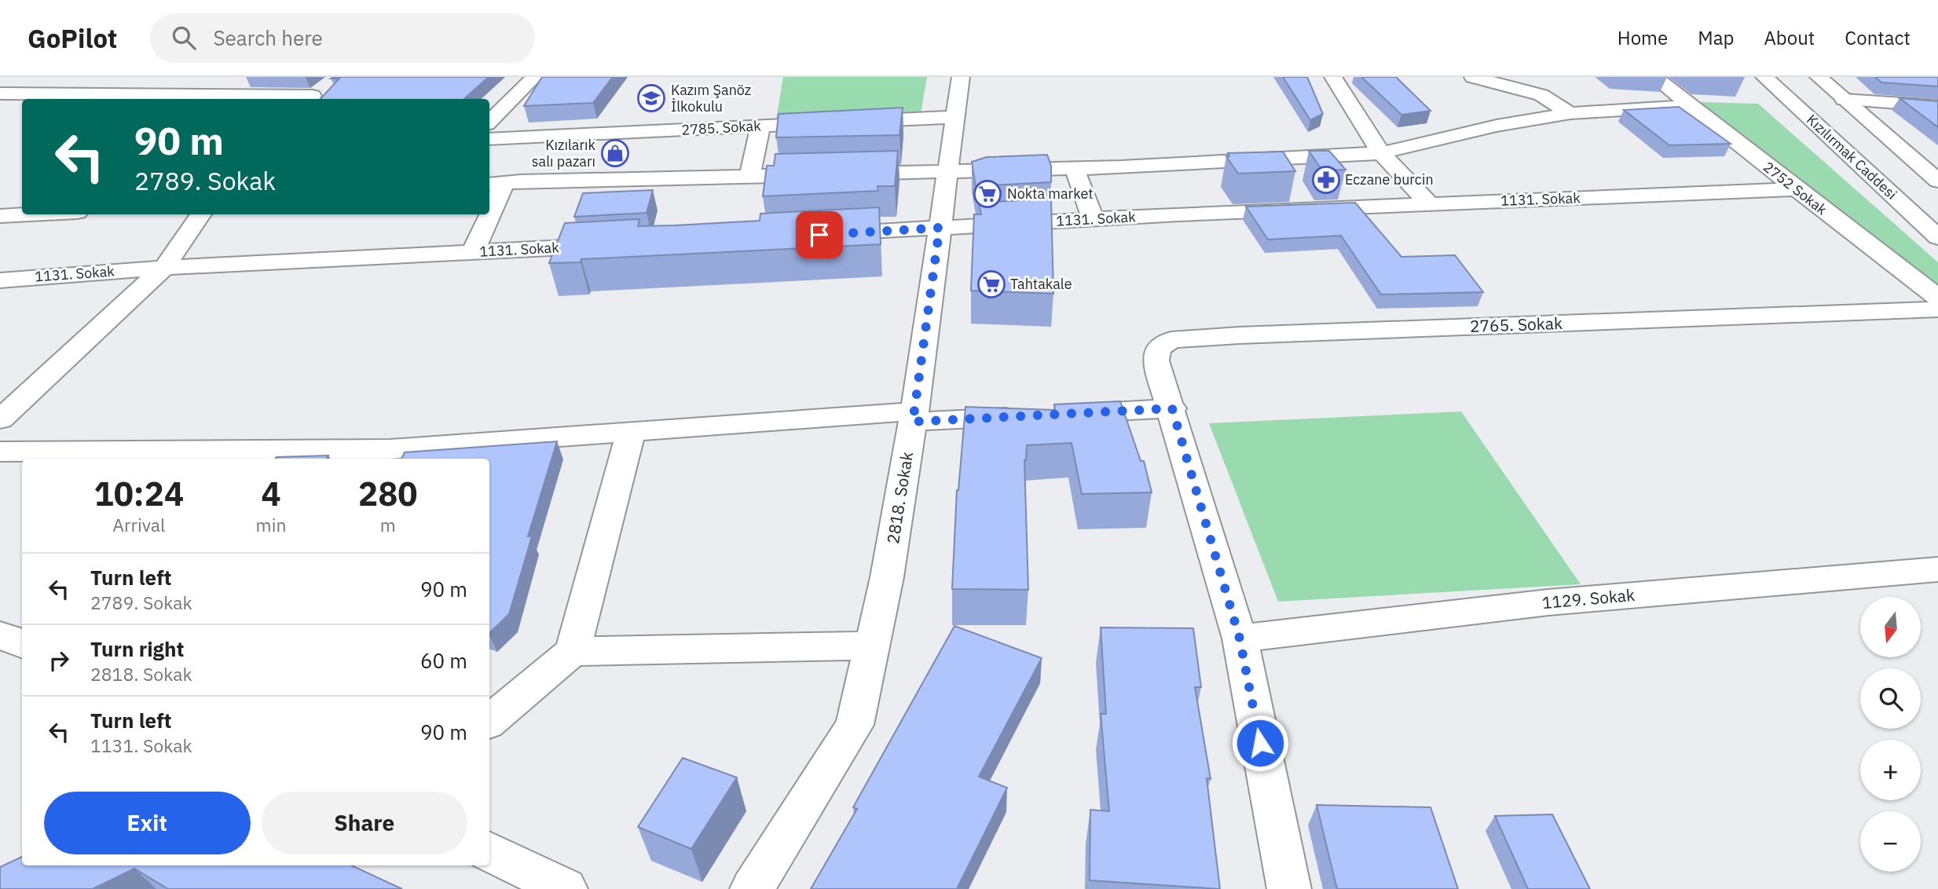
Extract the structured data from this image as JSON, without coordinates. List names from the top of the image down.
{
  "streets": {
    "street": [
      "2785. Sokak",
      "Kızılırmak Caddesi",
      "2752 Sokak",
      "1131. Sokak",
      "2765. Sokak",
      "2818. Sokak",
      "1129. Sokak"
    ]
  },
  "crossings": [
    ["2785. Sokak", "2818. Sokak"],
    ["2752 Sokak", "1131. Sokak"],
    ["1131. Sokak", "2818. Sokak"],
    ["2765. Sokak", "1129. Sokak"]
  ],
  "places": {
    "school or university": ["Kazım Şanöz İlkokulu"],
    "shop": ["Kızılarık salı pazarı"],
    "pharmacy": ["Eczane burcin"],
    "supermarket": ["Nokta market", "Tahtakale"]
  },
  "north": "bottom",
  "page": {
    "header": "GoPilot",
    "search": "Search here",
    "nav": [
      "Home",
      "Map",
      "About",
      "Contact"
    ],
    "turn": ["90 m", "2789. Sokak"],
    "eta": [
      "10:24",
      "Arrival",
      "4",
      "min",
      "280",
      "m"
    ],
    "list": [
      {
        "name": "Turn left",
        "note": "2789. Sokak",
        "value": "90 m"
      },
      {
        "name": "Turn right",
        "note": "2818. Sokak",
        "value": "60 m"
      },
      {
        "name": "Turn left",
        "note": "1131. Sokak",
        "value": "90 m"
      }
    ],
    "map_buttons": ["+", "−"],
    "buttons": ["Exit", "Share"]
  }
}
